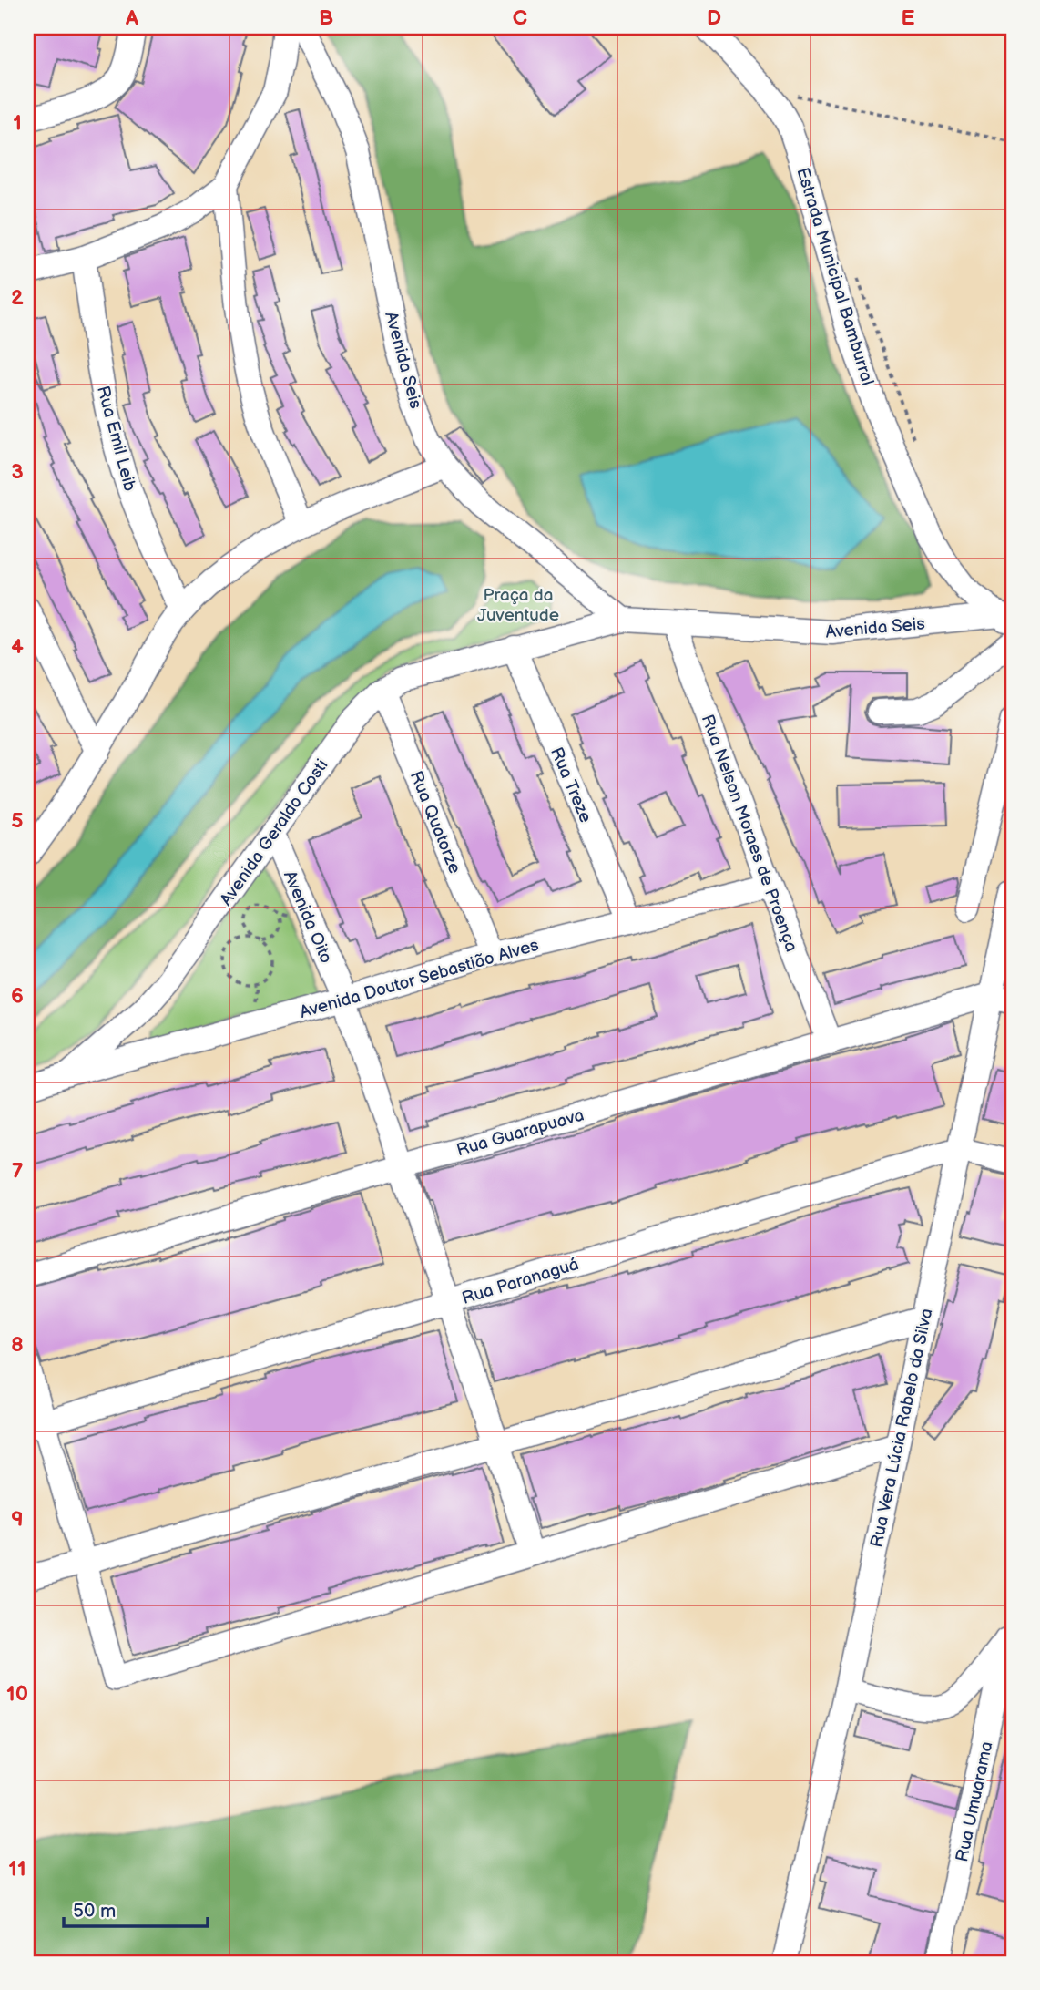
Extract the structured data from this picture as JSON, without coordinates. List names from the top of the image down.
{
  "streets": {
    "street": [
      "Estrada Municipal Bamburral",
      "Avenida Seis",
      "Rua Emil Leib",
      "Rua Treze",
      "Rua Quatorze",
      "Avenida Geraldo Costi",
      "Rua Nelson Moraes de Proença",
      "Avenida Oito",
      "Avenida Doutor Sebastião Alves",
      "Rua Guarapuava",
      "Rua Paranaguá",
      "Rua Vera Lúcia Rabelo da Silva",
      "Rua Umuarama"
    ]
  },
  "crossings": [
    ["Estrada Municipal Bamburral", "Avenida Seis"],
    ["Avenida Seis", "Avenida Geraldo Costi"],
    ["Avenida Seis", "Rua Nelson Moraes de Proença"],
    ["Rua Treze", "Avenida Geraldo Costi"],
    ["Rua Treze", "Avenida Doutor Sebastião Alves"],
    ["Rua Quatorze", "Avenida Geraldo Costi"],
    ["Rua Quatorze", "Avenida Doutor Sebastião Alves"],
    ["Avenida Geraldo Costi", "Avenida Oito"],
    ["Avenida Geraldo Costi", "Avenida Doutor Sebastião Alves"],
    ["Rua Nelson Moraes de Proença", "Avenida Doutor Sebastião Alves"],
    ["Rua Nelson Moraes de Proença", "Rua Guarapuava"],
    ["Avenida Oito", "Avenida Doutor Sebastião Alves"],
    ["Avenida Oito", "Rua Guarapuava"],
    ["Avenida Oito", "Rua Paranaguá"],
    ["Rua Guarapuava", "Rua Vera Lúcia Rabelo da Silva"],
    ["Rua Paranaguá", "Rua Vera Lúcia Rabelo da Silva"]
  ],
  "parks": ["Praça da Juventude"],
  "scale_bar": "50 m",
  "grid": {
    "columns": [
      "A",
      "B",
      "C",
      "D",
      "E"
    ],
    "rows": [
      "1",
      "2",
      "3",
      "4",
      "5",
      "6",
      "7",
      "8",
      "9",
      "10",
      "11"
    ]
  }
}
